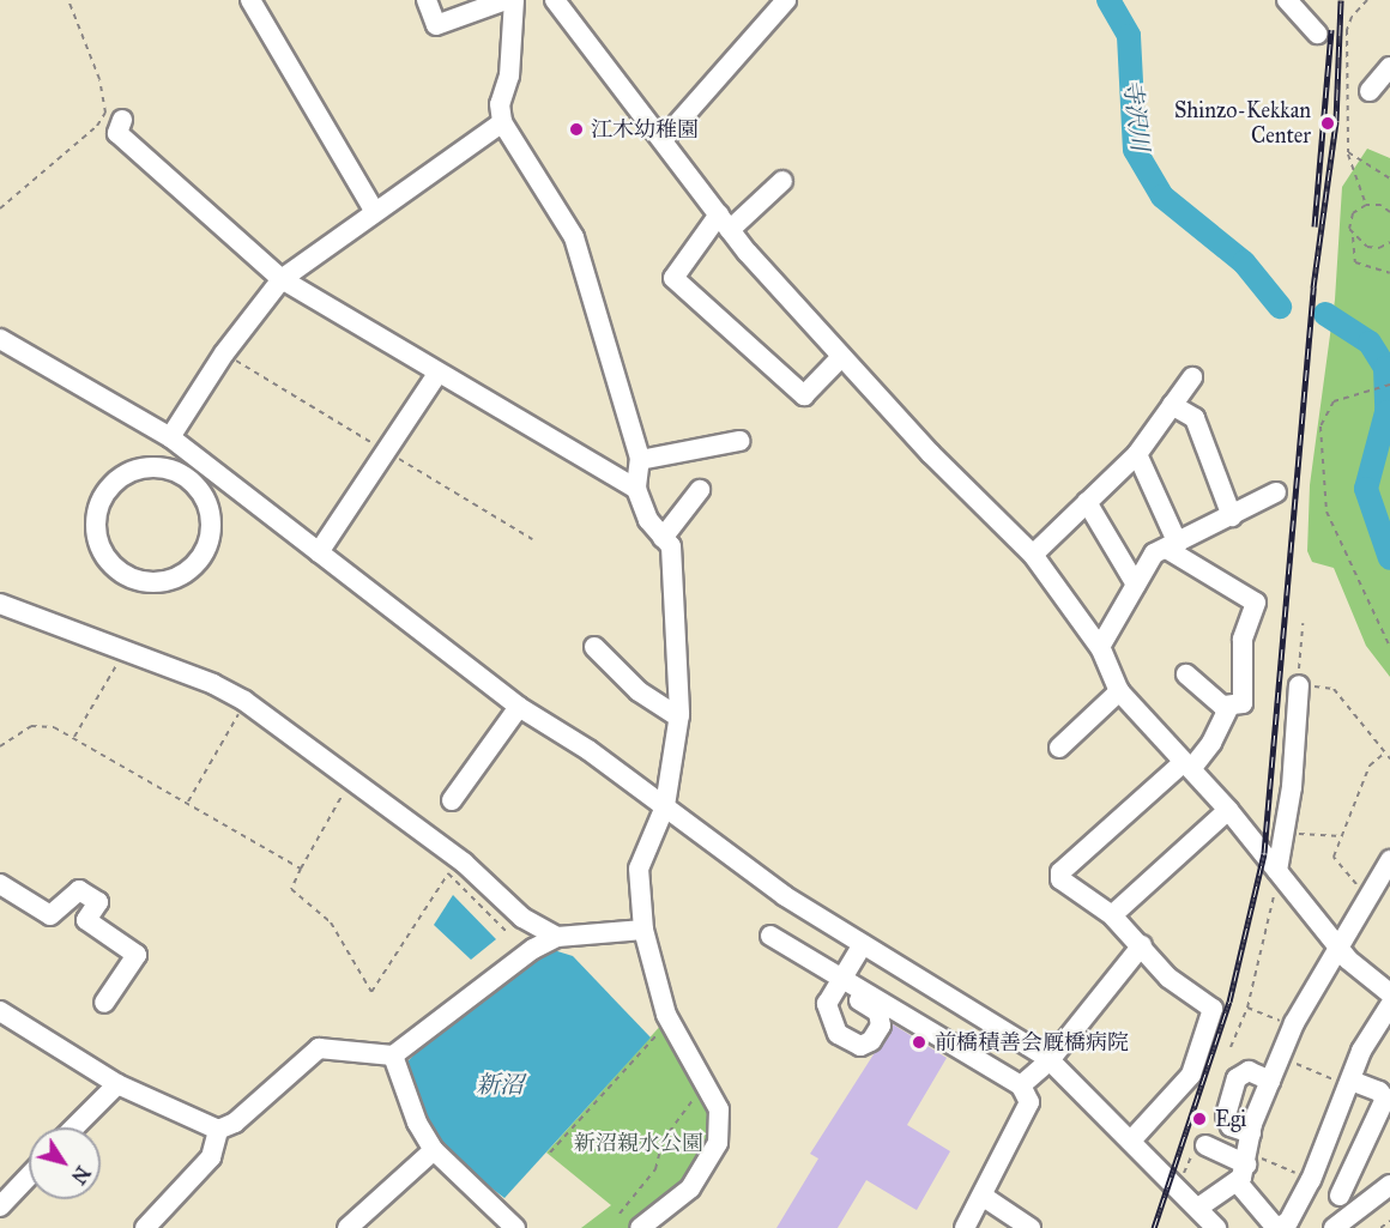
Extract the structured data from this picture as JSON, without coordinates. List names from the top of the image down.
{
  "water": ["寺沢川", "新沼"],
  "parks": ["新沼親水公園"],
  "places": [
    "Shinzo-Kekkan Center",
    "江木幼稚園",
    "前橋積善会厩橋病院",
    "Egi"
  ],
  "north": "bottom right"
}
